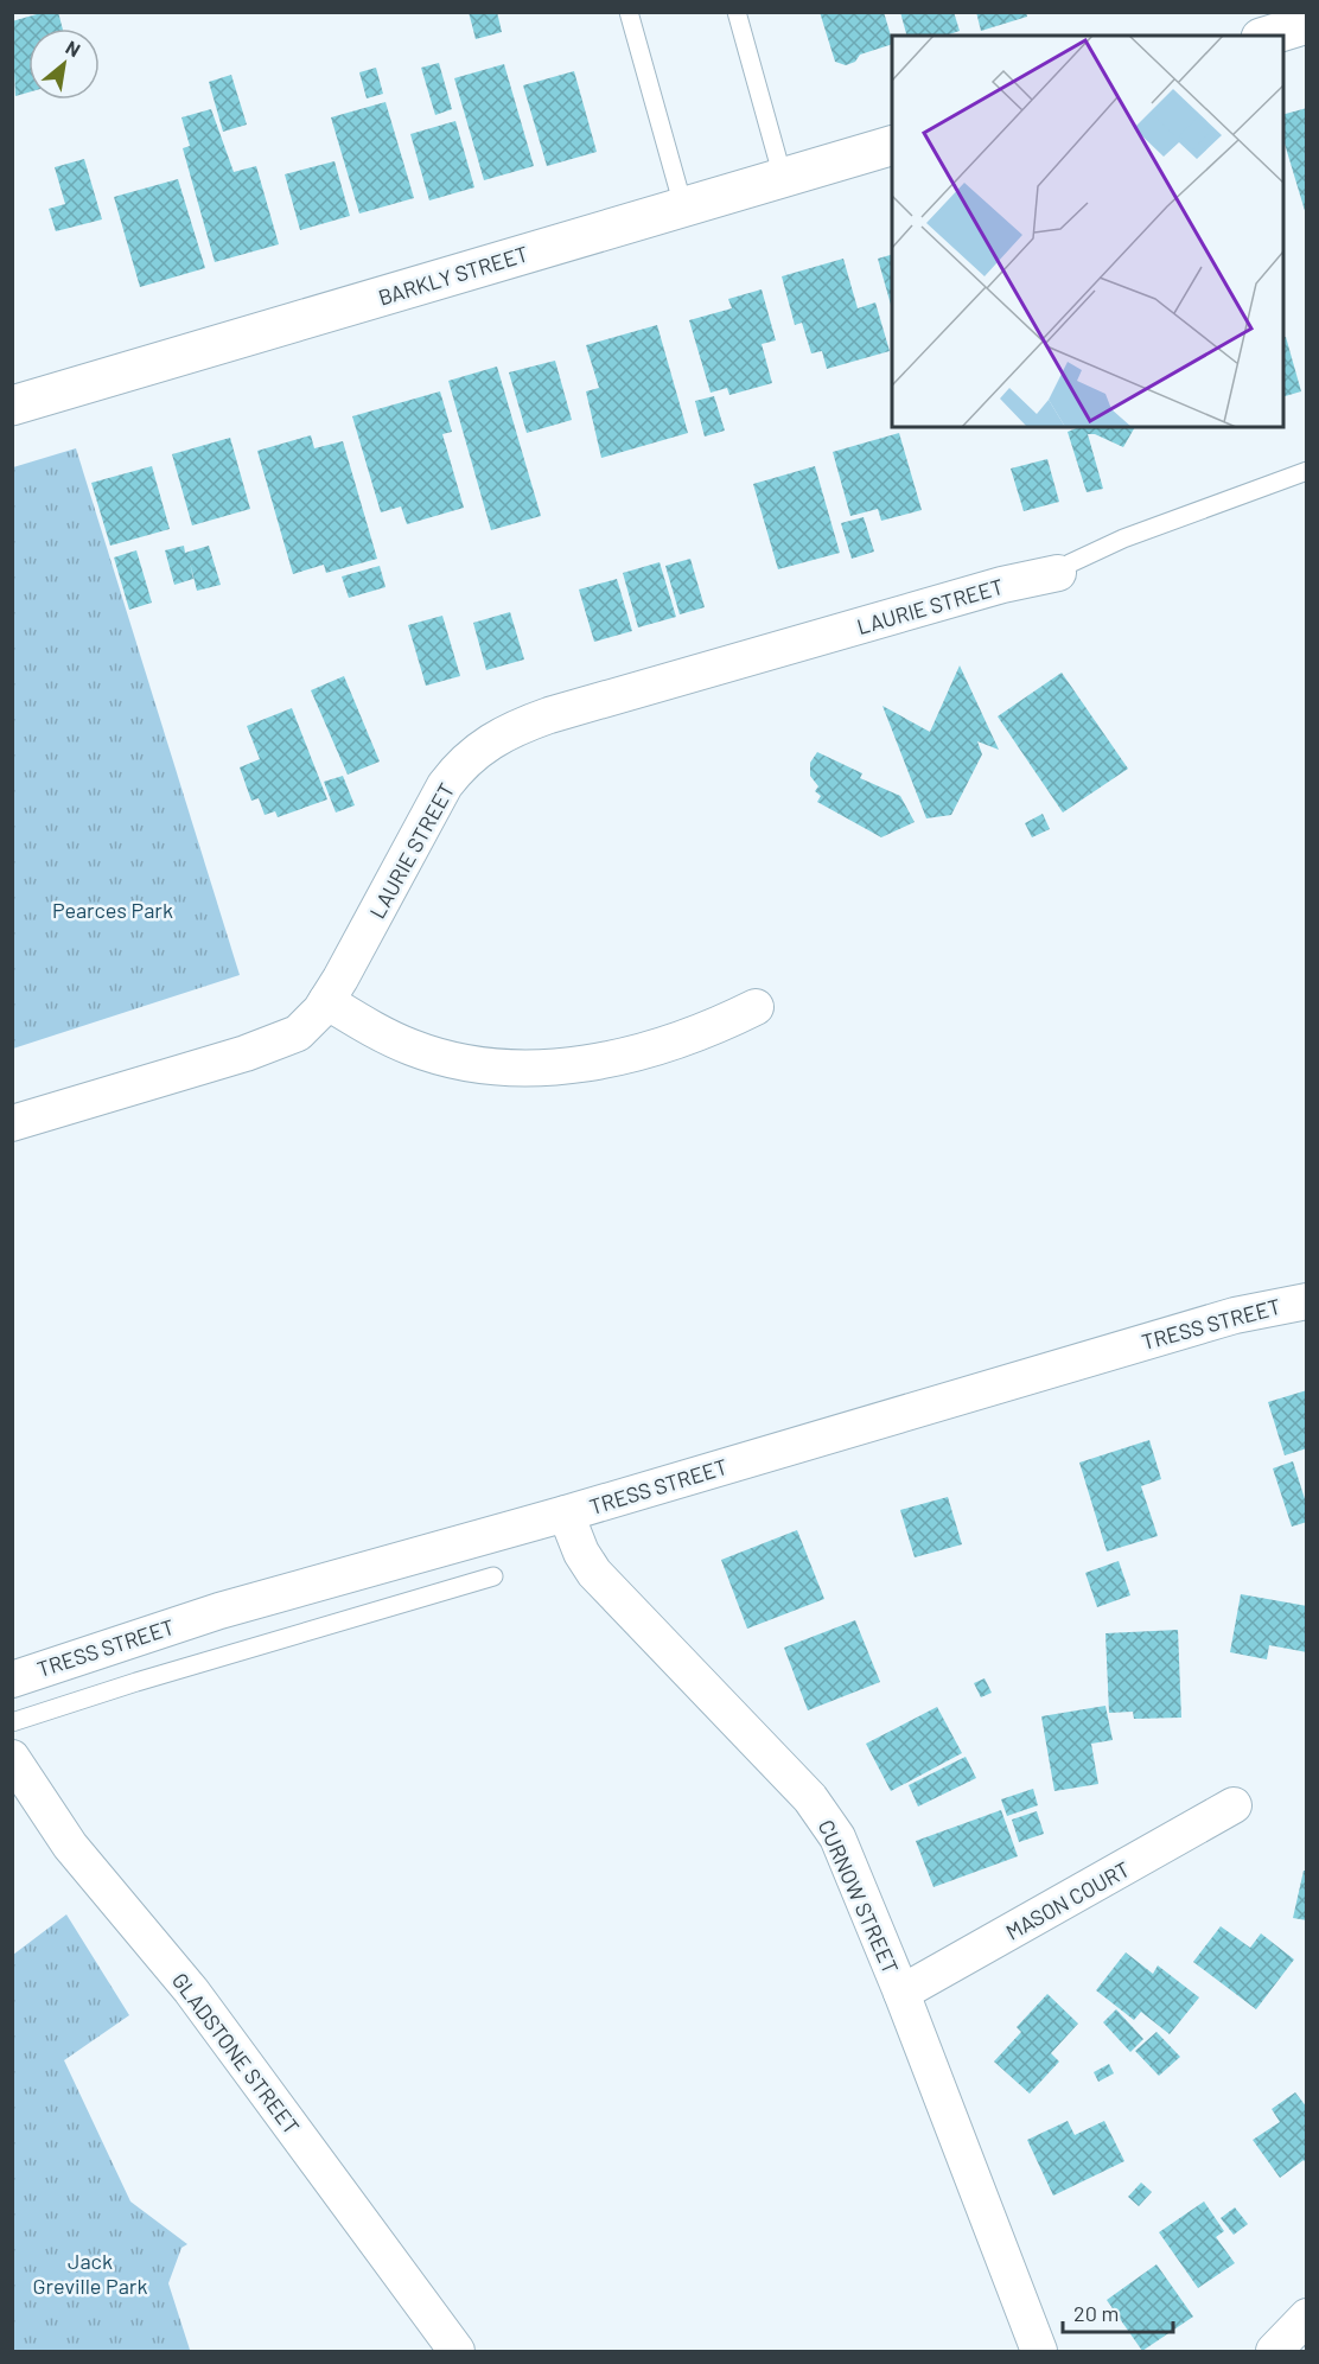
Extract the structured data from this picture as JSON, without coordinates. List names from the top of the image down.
{
  "streets": {
    "main road": ["BARKLY STREET"],
    "street": [
      "LAURIE STREET",
      "TRESS STREET",
      "CURNOW STREET",
      "MASON COURT",
      "GLADSTONE STREET"
    ]
  },
  "crossings": [
    ["TRESS STREET", "CURNOW STREET"],
    ["CURNOW STREET", "MASON COURT"]
  ],
  "parks": ["Pearces Park", "Jack Greville Park"],
  "scale_bar": "20 m",
  "north": "top right"
}
